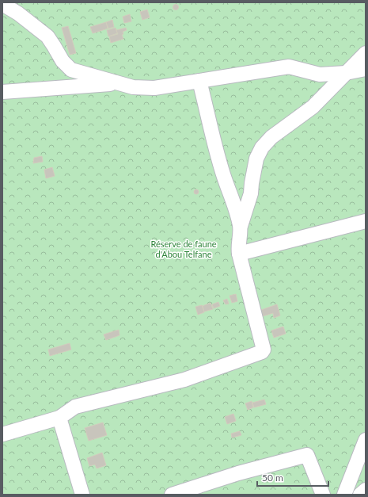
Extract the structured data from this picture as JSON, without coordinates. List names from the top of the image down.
{
  "parks": ["Réserve de faune d'Abou Telfane"],
  "scale_bar": "50 m"
}
